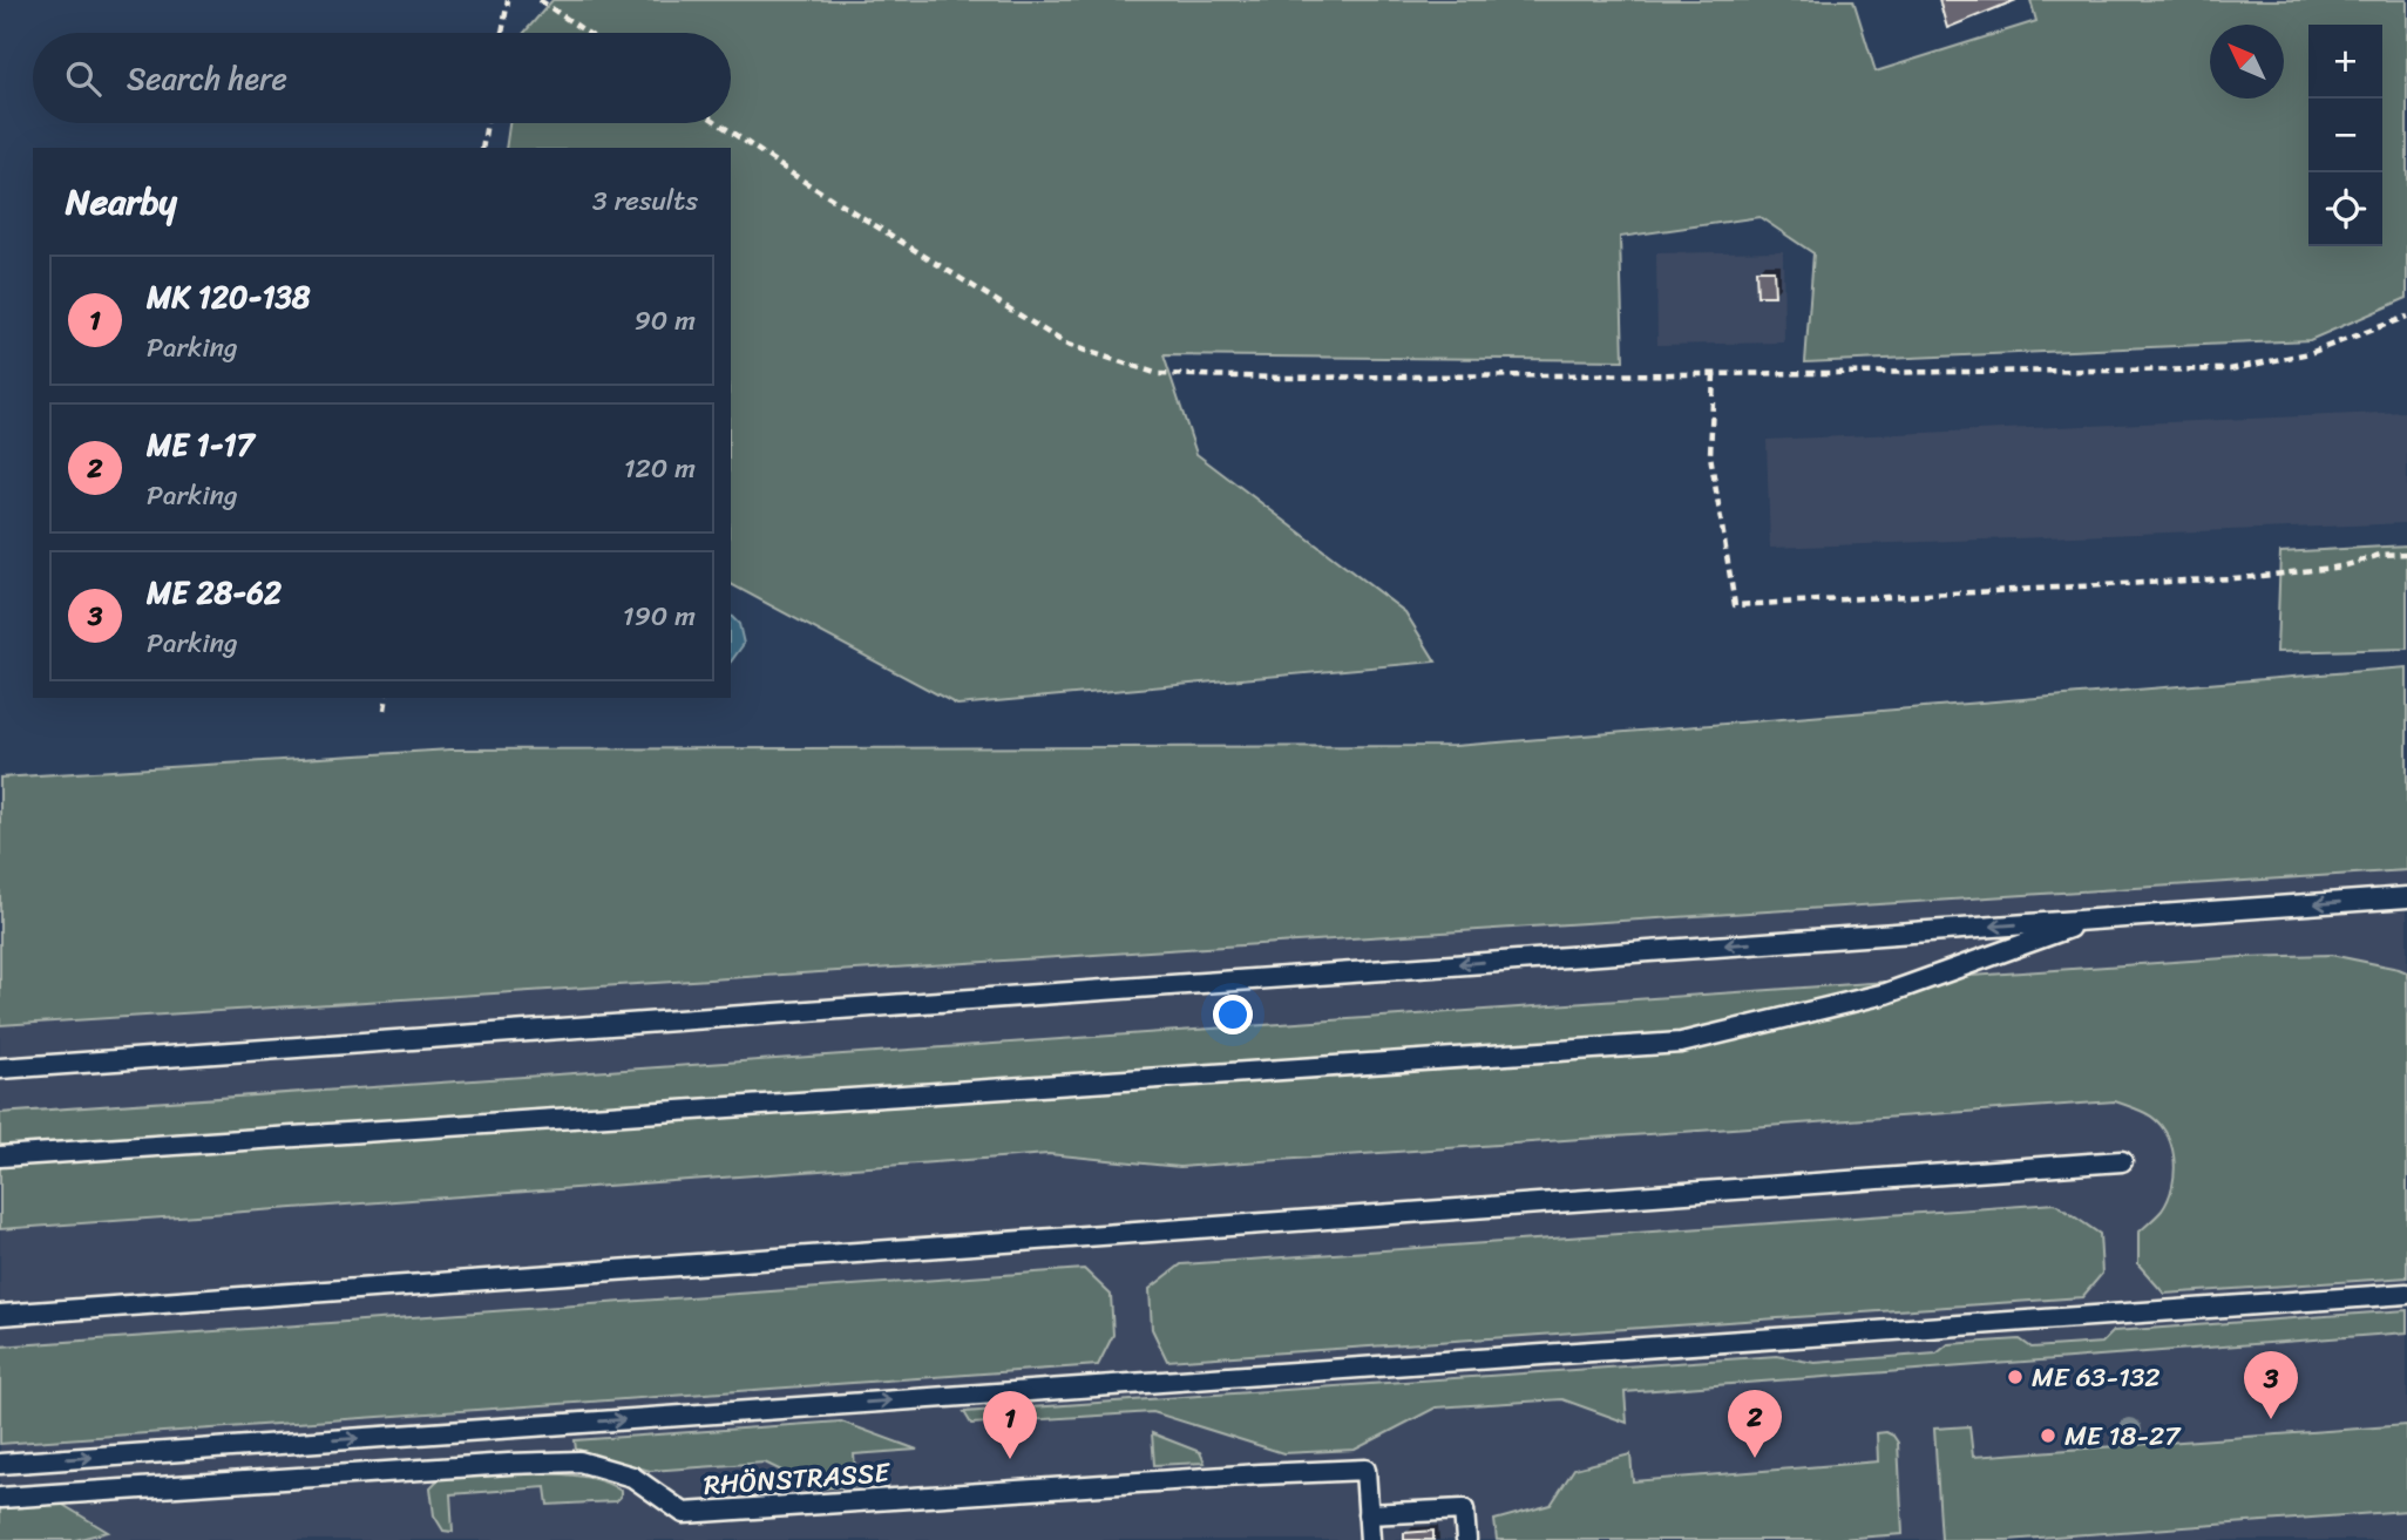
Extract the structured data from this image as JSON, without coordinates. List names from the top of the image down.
{
  "streets": {
    "lane": ["RHÖNSTRASSE"]
  },
  "places": ["ME 63-132", "ME 18-27"],
  "north": "top left",
  "page": {
    "map_buttons": ["+", "−"],
    "search": "Search here",
    "heading": ["Nearby", "3 results"],
    "list": [
      {
        "mark": "1",
        "name": "MK 120-138",
        "note": "Parking",
        "value": "90 m"
      },
      {
        "mark": "2",
        "name": "ME 1-17",
        "note": "Parking",
        "value": "120 m"
      },
      {
        "mark": "3",
        "name": "ME 28-62",
        "note": "Parking",
        "value": "190 m"
      }
    ],
    "pins": ["3", "2", "1"]
  }
}
